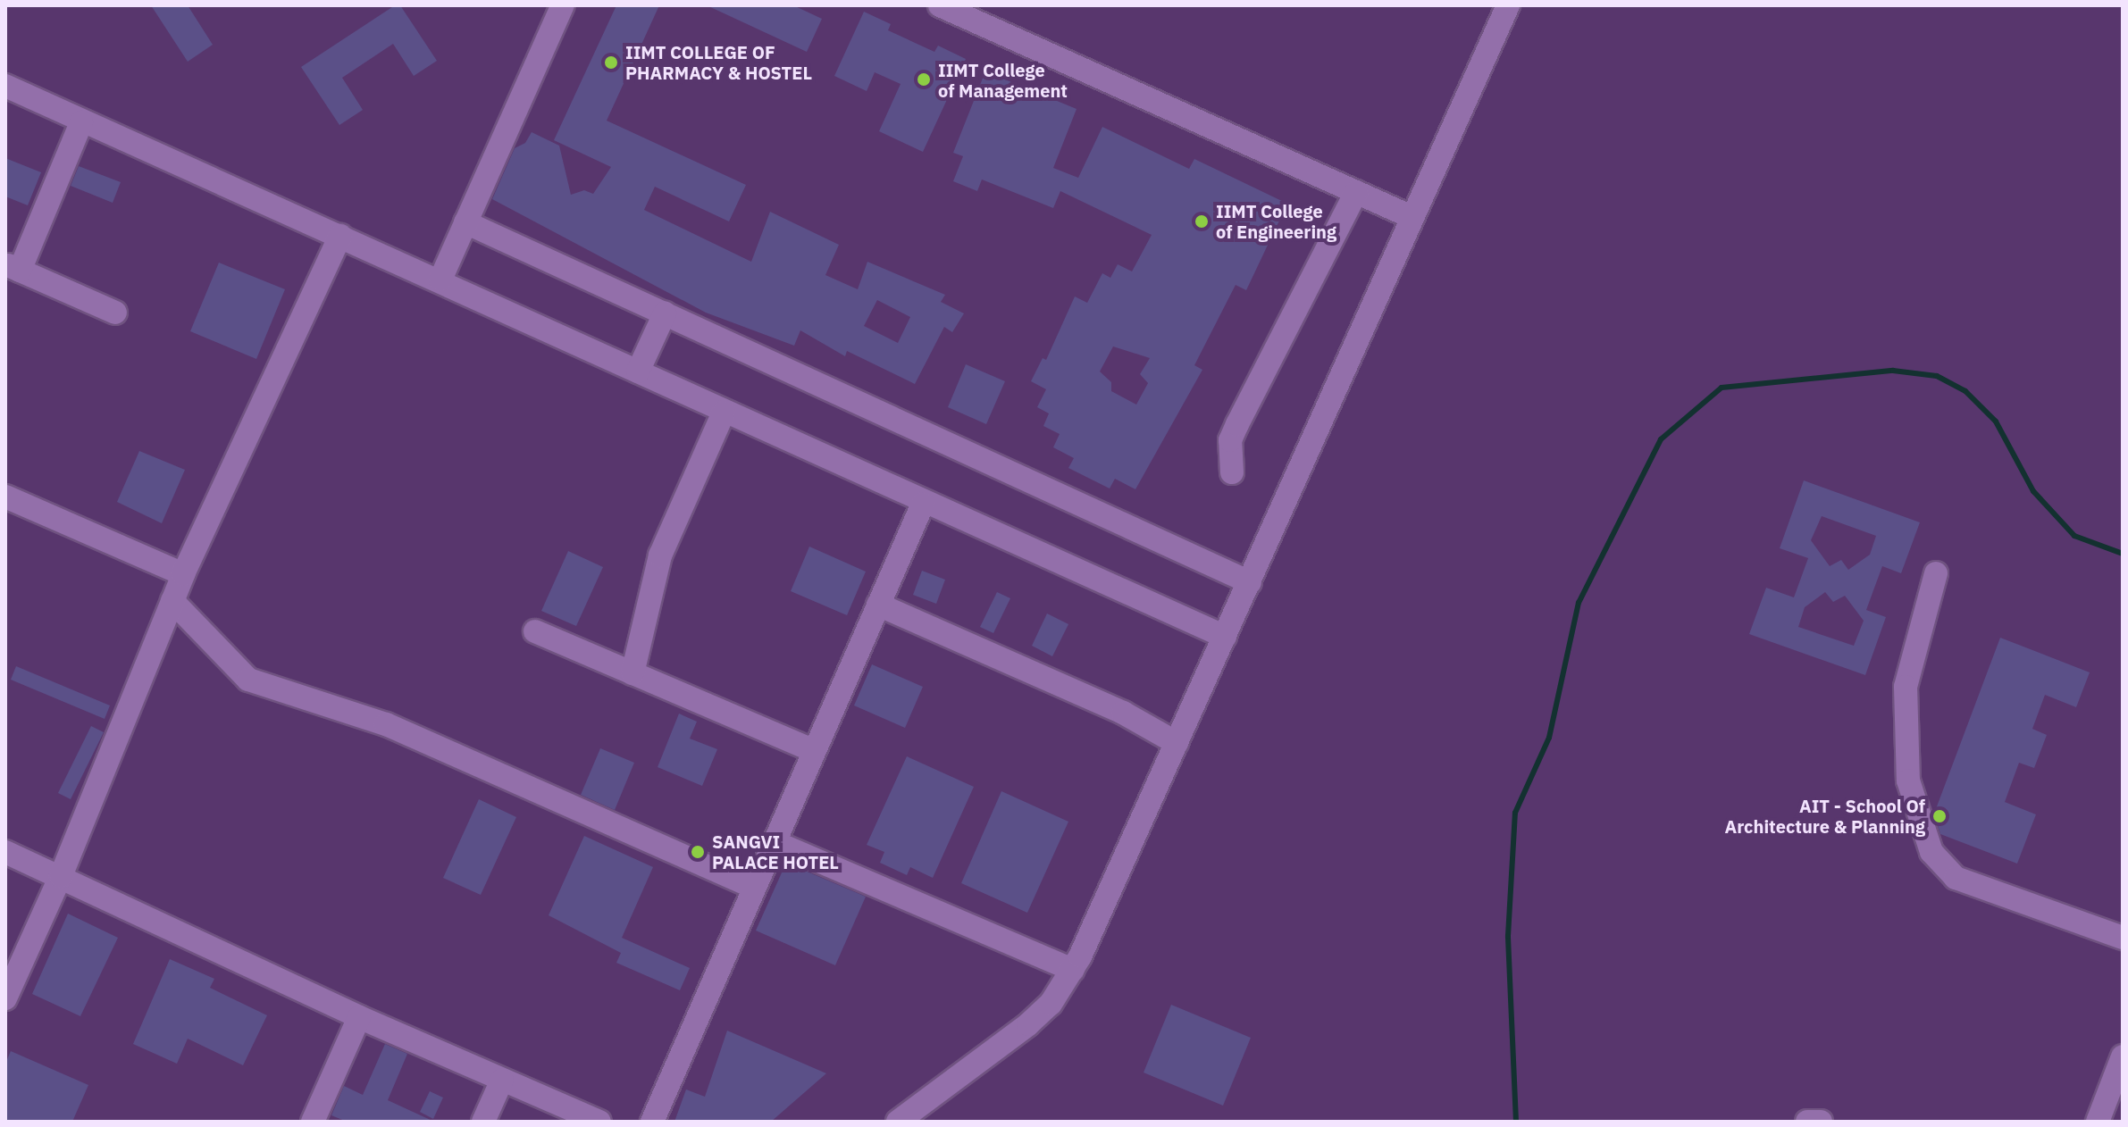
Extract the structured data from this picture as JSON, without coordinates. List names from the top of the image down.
{
  "places": [
    "IIMT COLLEGE OF PHARMACY & HOSTEL",
    "IIMT College of Management",
    "IIMT College of Engineering",
    "AIT - School Of Architecture & Planning",
    "SANGVI PALACE HOTEL"
  ]
}
